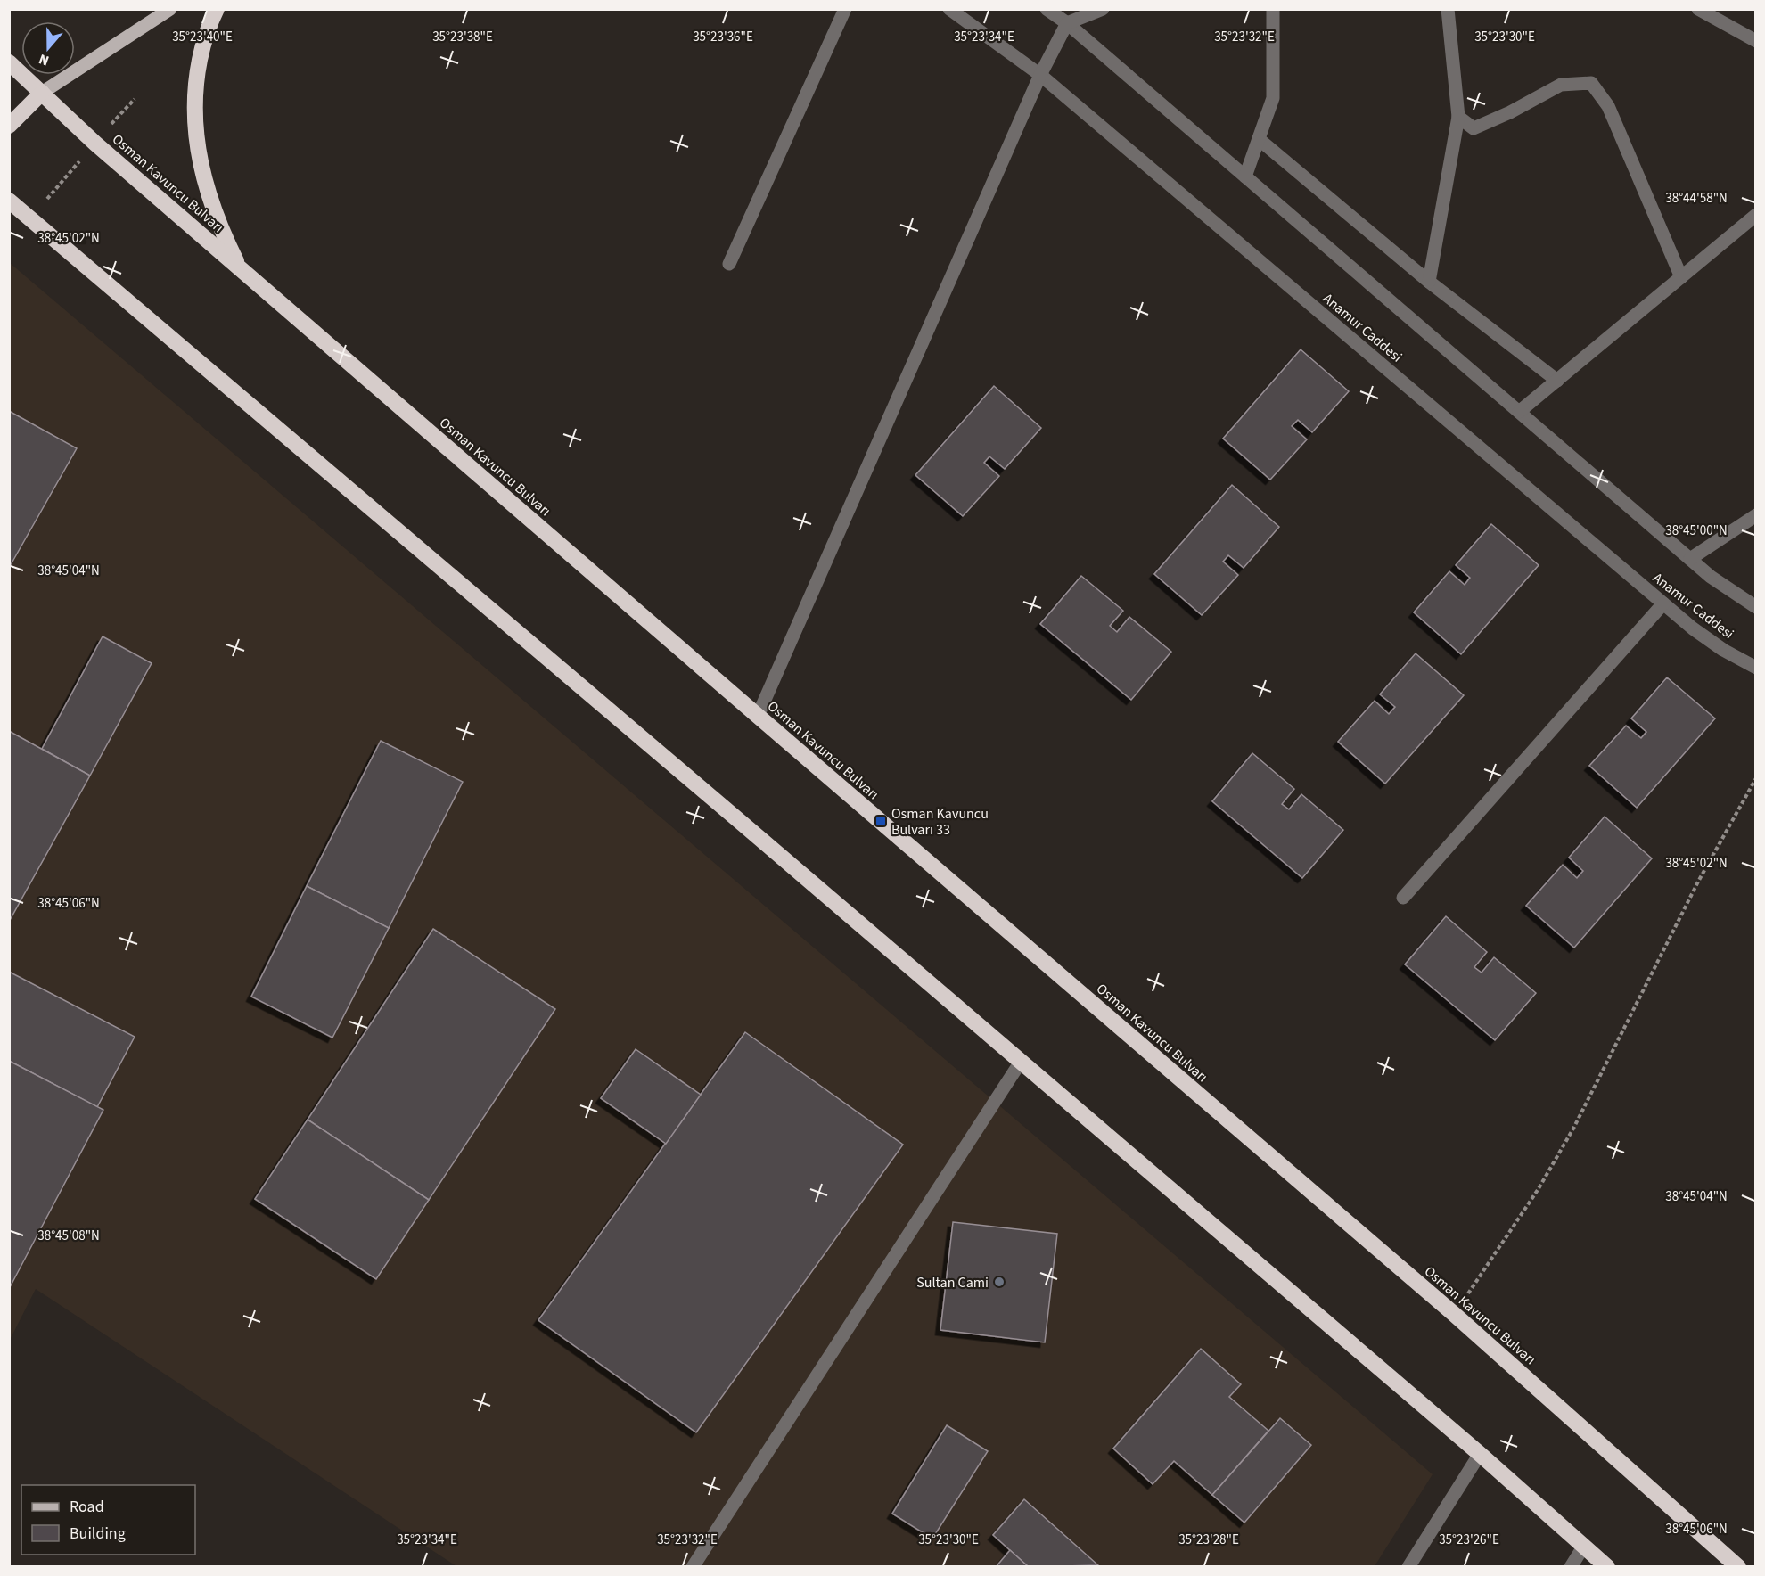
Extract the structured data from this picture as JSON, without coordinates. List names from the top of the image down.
{
  "streets": {
    "highway": ["Osman Kavuncu Bulvarı"],
    "street": ["Anamur Caddesi"]
  },
  "places": {
    "transit": ["Osman Kavuncu Bulvarı 33"],
    "other": ["Sultan Cami"]
  },
  "legend": ["Road", "Building"],
  "north": "bottom",
  "coordinates": [
    "35°23'40\"E",
    "35°23'38\"E",
    "35°23'36\"E",
    "35°23'34\"E",
    "35°23'32\"E",
    "35°23'30\"E",
    "38°44'58\"N",
    "38°45'02\"N",
    "38°45'00\"N",
    "38°45'04\"N",
    "38°45'06\"N",
    "38°45'08\"N",
    "35°23'28\"E",
    "35°23'26\"E"
  ]
}
